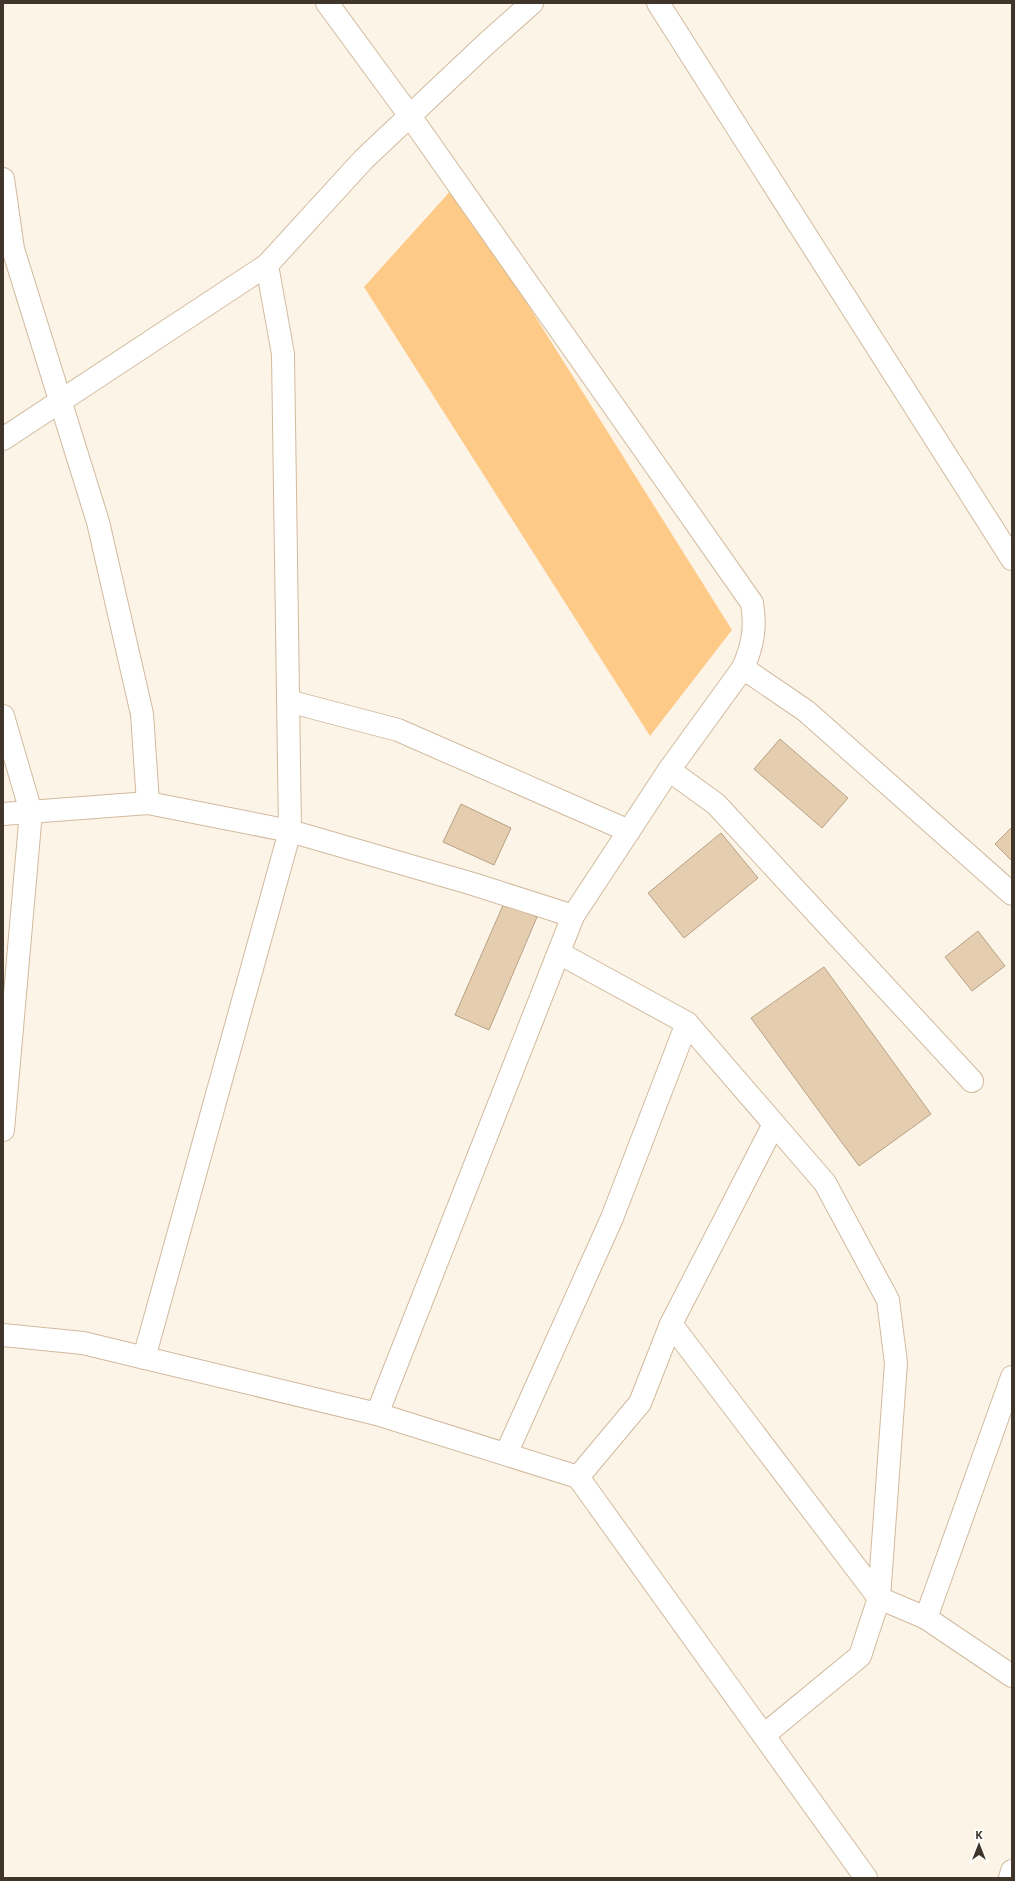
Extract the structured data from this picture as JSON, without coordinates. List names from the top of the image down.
{
  "north": "top"
}
